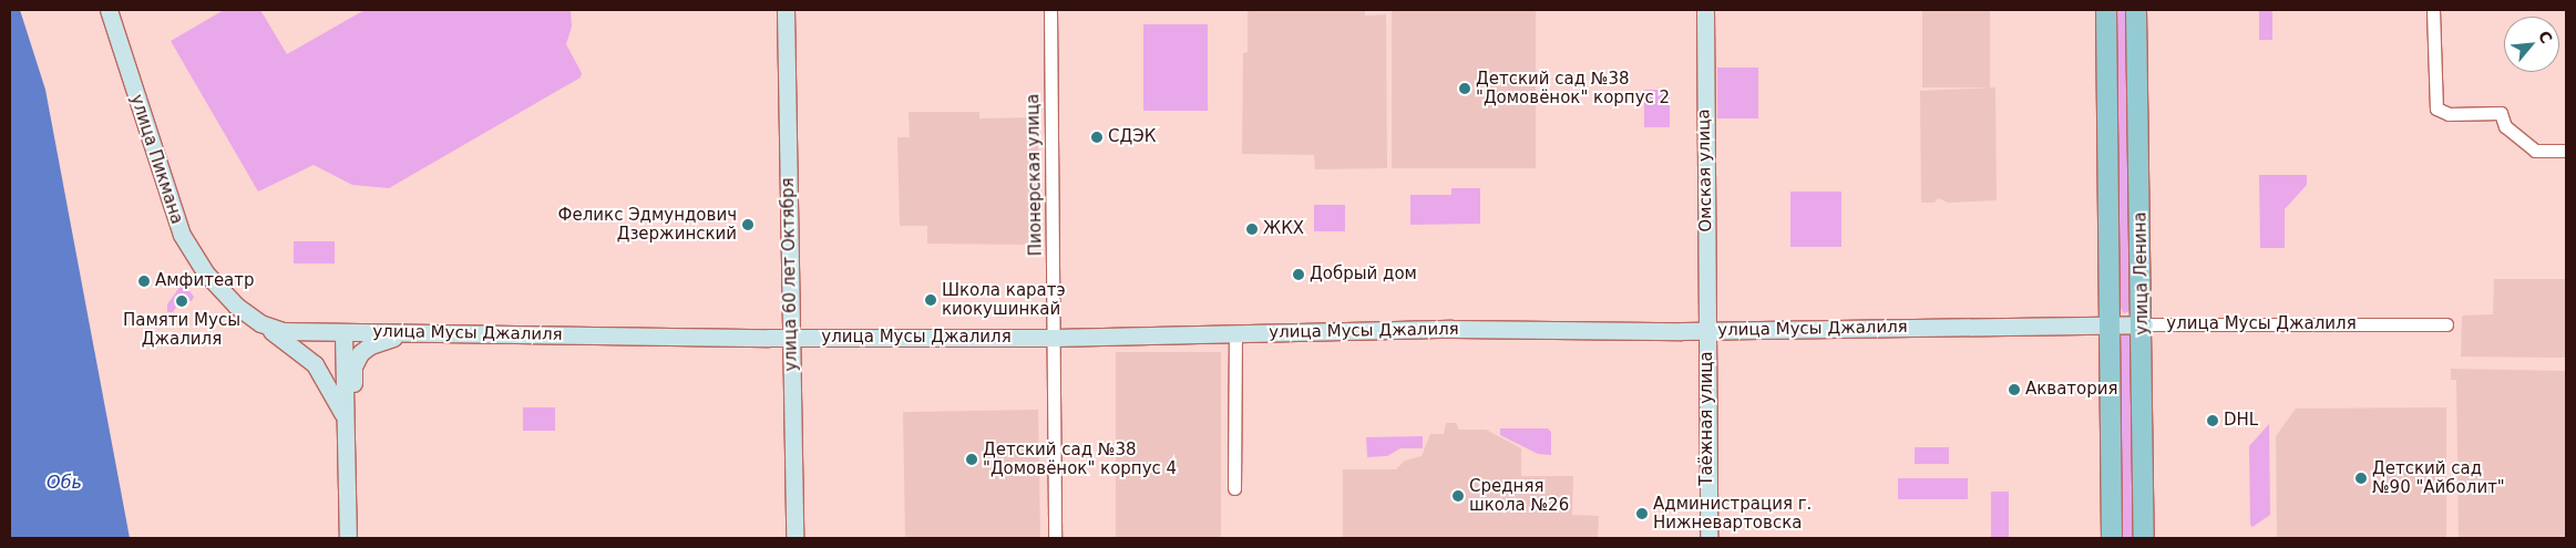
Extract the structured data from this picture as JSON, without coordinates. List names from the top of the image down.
{
  "streets": {
    "main road": ["улица Ленина"],
    "street": [
      "улица Пикмана",
      "Омская улица",
      "Пионерская улица",
      "улица 60 лет Октября",
      "улица Мусы Джалиля",
      "Таёжная улица"
    ]
  },
  "crossings": [
    ["улица Пикмана", "улица Мусы Джалиля"],
    ["Омская улица", "улица Мусы Джалиля"],
    ["Омская улица", "Таёжная улица"],
    ["Пионерская улица", "улица Мусы Джалиля"],
    ["улица Ленина", "улица Мусы Джалиля"],
    ["улица 60 лет Октября", "улица Мусы Джалиля"],
    ["улица Мусы Джалиля", "Таёжная улица"]
  ],
  "water": ["Обь"],
  "places": [
    "Детский сад №38 \"Домовёнок\" корпус 2",
    "СДЭК",
    "Феликс Эдмундович Дзержинский",
    "ЖКХ",
    "Добрый дом",
    "Амфитеатр",
    "Школа каратэ киокушинкай",
    "Памяти Мусы Джалиля",
    "Акватория",
    "DHL",
    "Детский сад №38 \"Домовёнок\" корпус 4",
    "Детский сад №90 \"Айболит\"",
    "Средняя школа №26",
    "Администрация г. Нижневартовска"
  ],
  "north": "top right"
}
